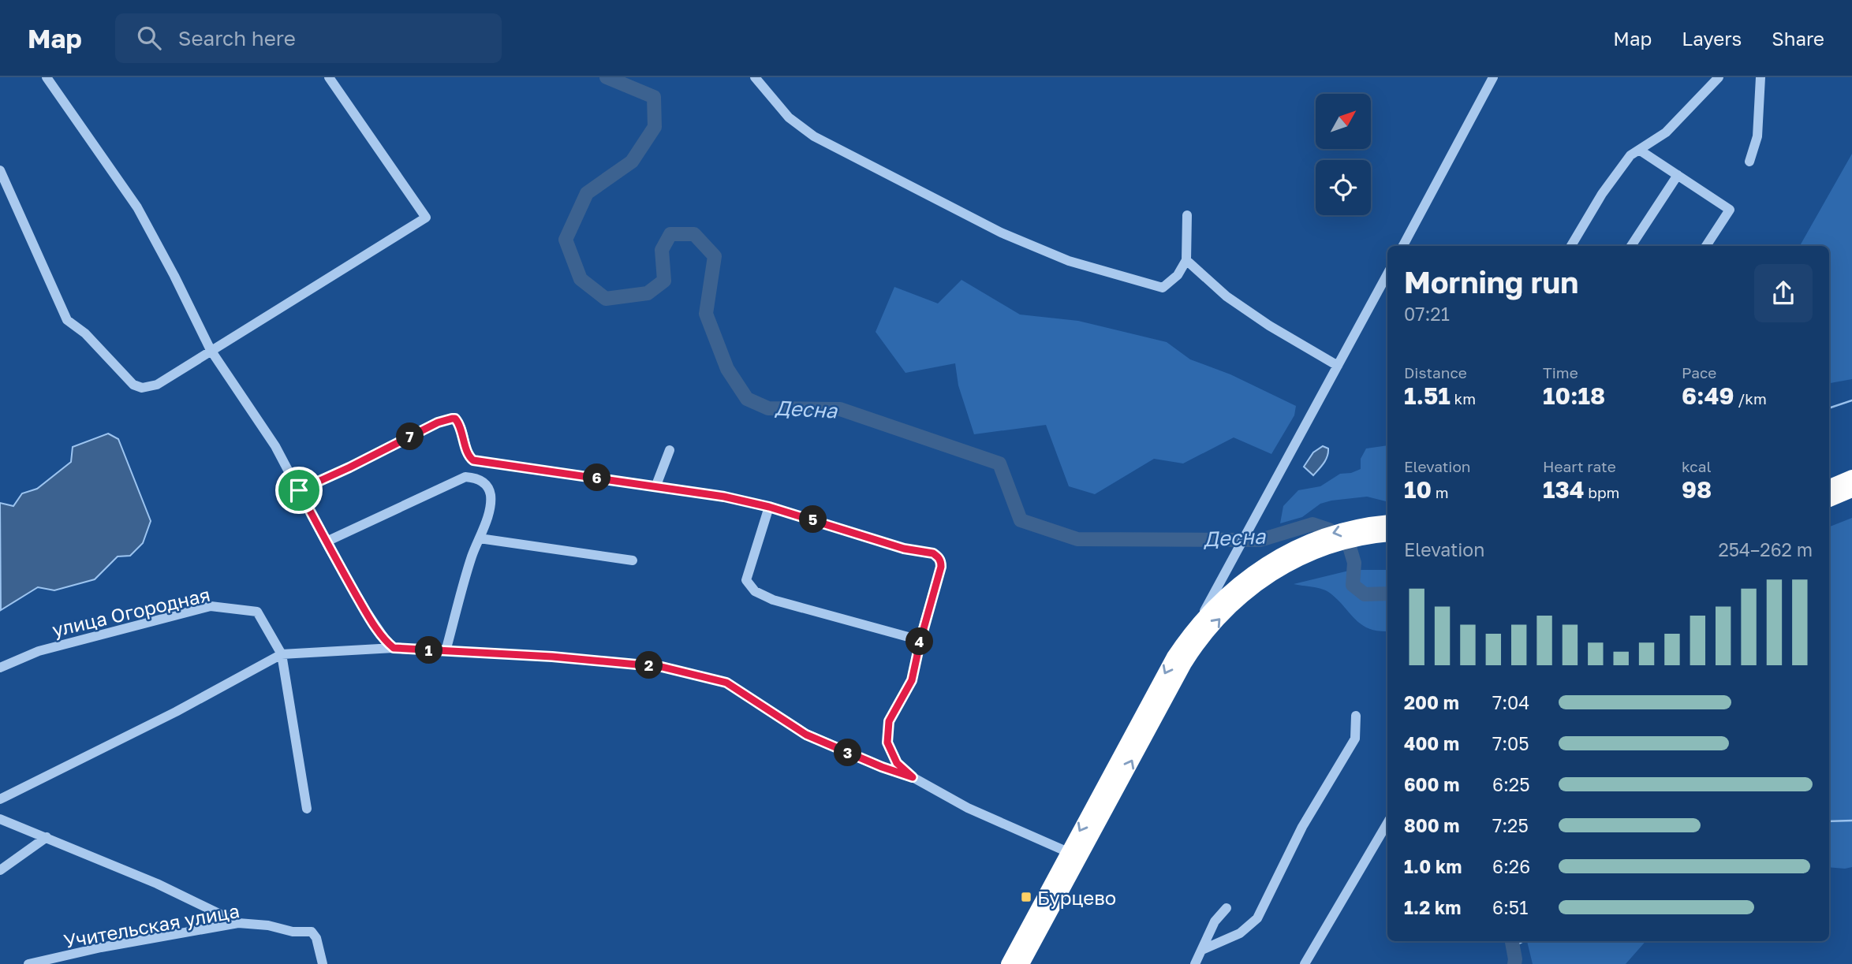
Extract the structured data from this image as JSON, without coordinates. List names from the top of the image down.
{
  "streets": {
    "street": ["улица Огородная", "Учительская улица"]
  },
  "water": ["Десна"],
  "places": {
    "transit": ["Бурцево"]
  },
  "north": "top right",
  "page": {
    "header": "Map",
    "search": "Search here",
    "nav": ["Map", "Layers", "Share"],
    "heading": ["Morning run", "07:21"],
    "stats": [
      ["Distance", "1.51 km"],
      ["Time", "10:18"],
      ["Pace", "6:49 /km"],
      ["Elevation", "10 m"],
      ["Heart rate", "134 bpm"],
      ["kcal", "98"]
    ],
    "pins": [
      "7",
      "6",
      "5",
      "4",
      "1",
      "2",
      "3"
    ],
    "chart": ["Elevation", "254–262 m"],
    "list": [
      {
        "name": "200 m",
        "note": "7:04"
      },
      {
        "name": "400 m",
        "note": "7:05"
      },
      {
        "name": "600 m",
        "note": "6:25"
      },
      {
        "name": "800 m",
        "note": "7:25"
      },
      {
        "name": "1.0 km",
        "note": "6:26"
      },
      {
        "name": "1.2 km",
        "note": "6:51"
      }
    ]
  }
}
